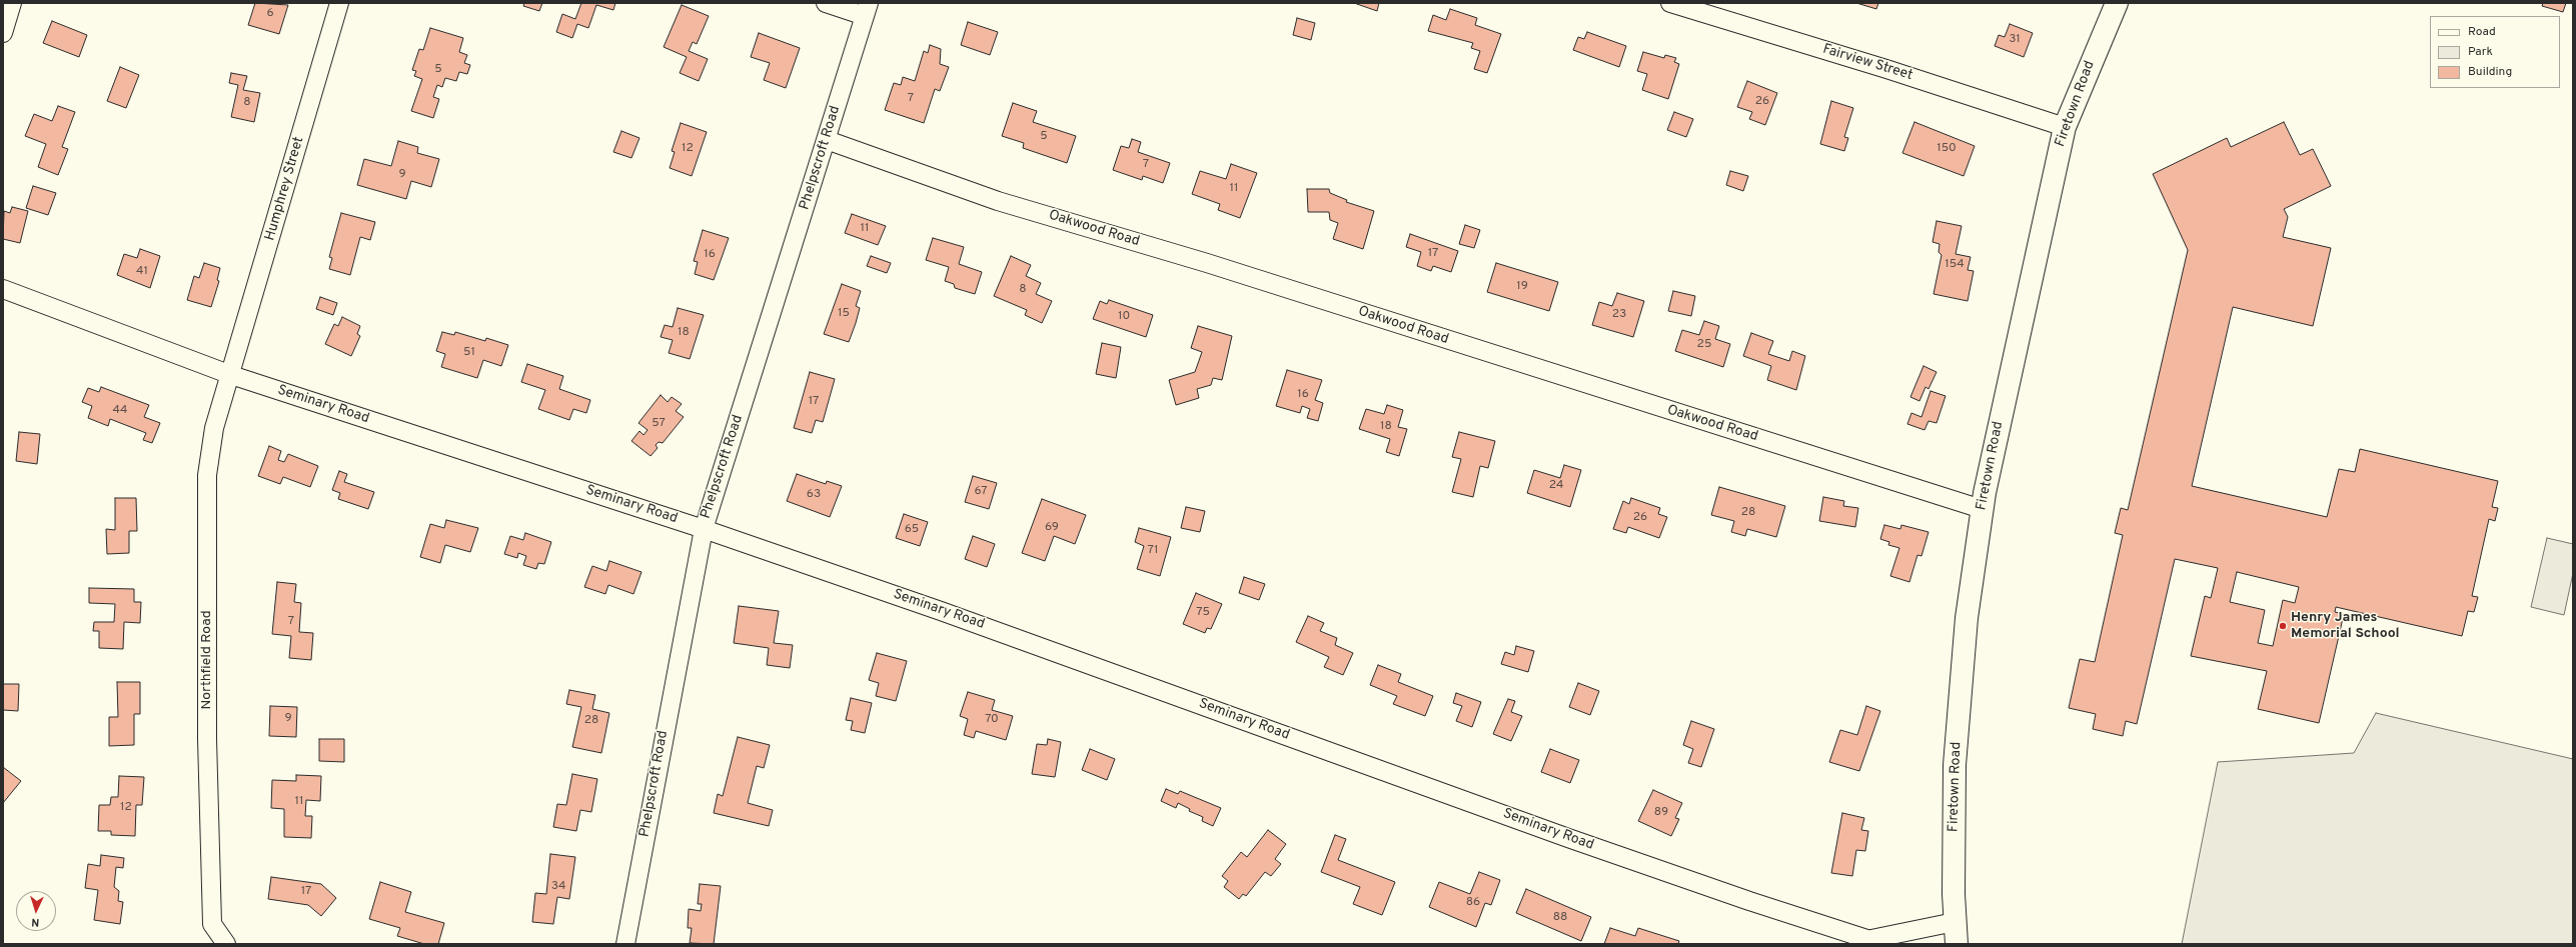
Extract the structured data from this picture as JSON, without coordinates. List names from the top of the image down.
{
  "streets": {
    "street": [
      "Fairview Street",
      "Firetown Road",
      "Phelpscroft Road",
      "Humphrey Street",
      "Oakwood Road",
      "Seminary Road",
      "Northfield Road"
    ]
  },
  "crossings": [
    ["Fairview Street", "Firetown Road"],
    ["Firetown Road", "Oakwood Road"],
    ["Firetown Road", "Seminary Road"],
    ["Phelpscroft Road", "Oakwood Road"],
    ["Phelpscroft Road", "Seminary Road"],
    ["Humphrey Street", "Seminary Road"],
    ["Humphrey Street", "Northfield Road"],
    ["Seminary Road", "Northfield Road"]
  ],
  "places": ["Henry James Memorial School"],
  "house_numbers": [
    "6",
    "31",
    "5",
    "7",
    "26",
    "8",
    "5",
    "12",
    "150",
    "7",
    "9",
    "11",
    "11",
    "17",
    "16",
    "154",
    "41",
    "19",
    "8",
    "15",
    "23",
    "10",
    "18",
    "25",
    "51",
    "16",
    "17",
    "44",
    "57",
    "18",
    "24",
    "67",
    "63",
    "28",
    "26",
    "69",
    "65",
    "71",
    "75",
    "7",
    "9",
    "70",
    "28",
    "11",
    "12",
    "89",
    "34",
    "17",
    "86",
    "88"
  ],
  "legend": ["Road", "Park", "Building"],
  "north": "bottom"
}
